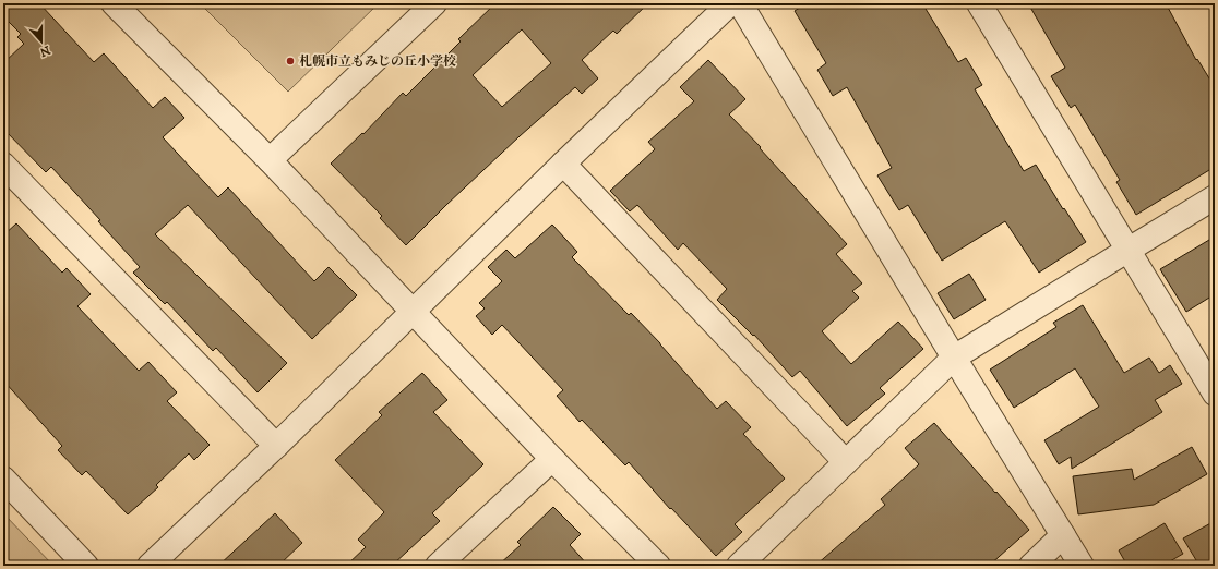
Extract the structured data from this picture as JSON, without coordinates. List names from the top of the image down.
{
  "places": ["札幌市立もみじの丘小学校"],
  "north": "bottom"
}
